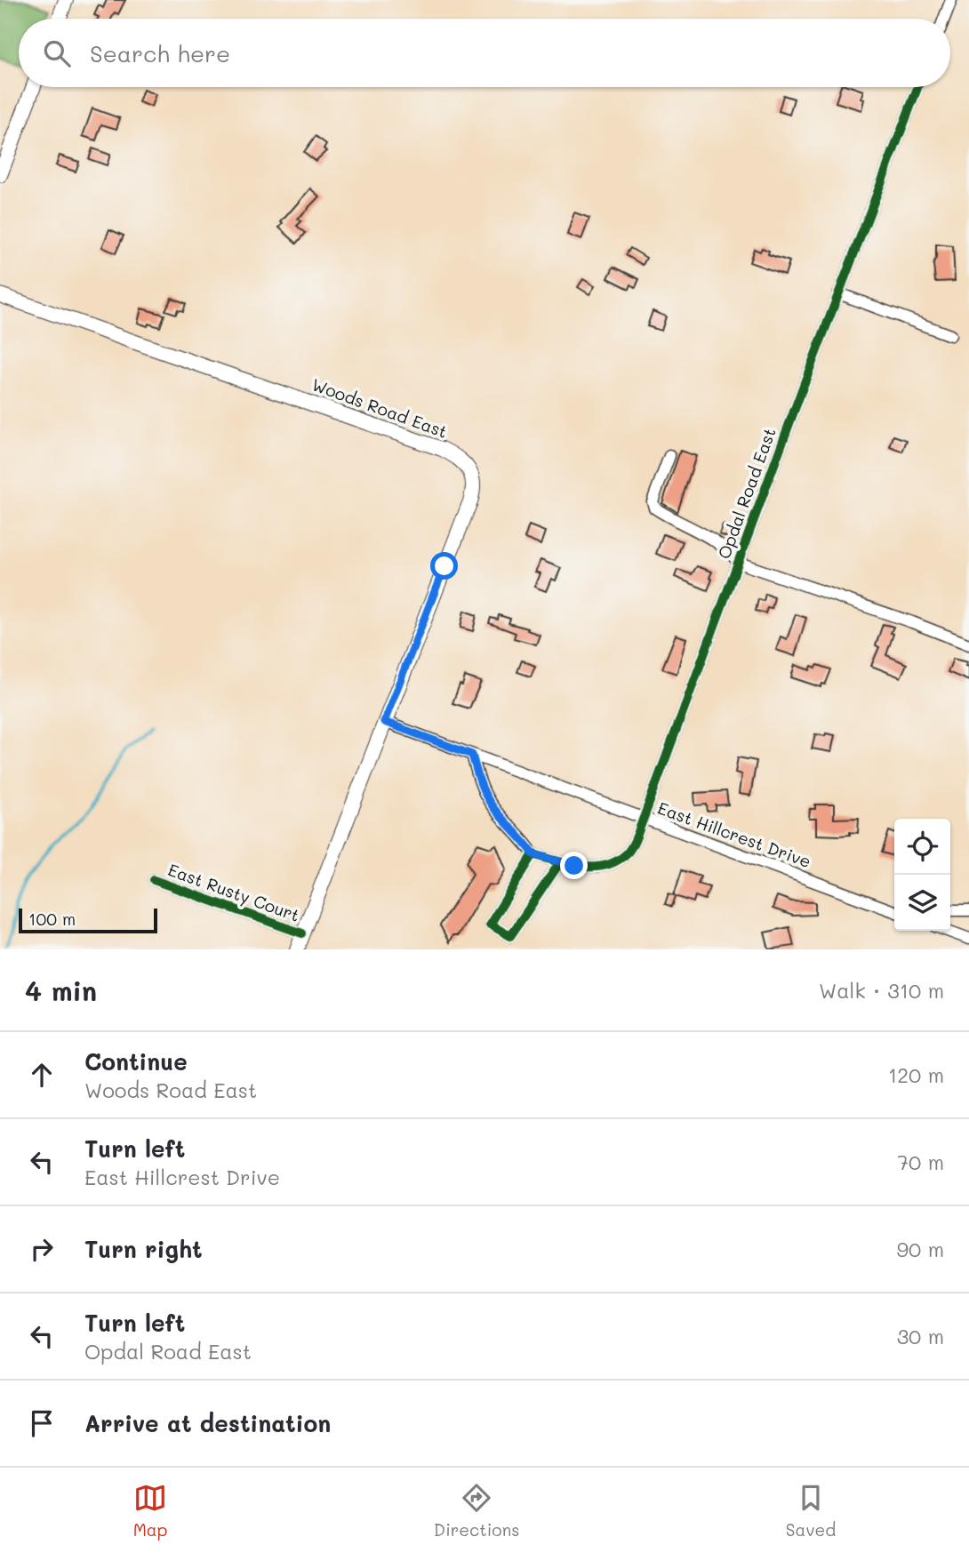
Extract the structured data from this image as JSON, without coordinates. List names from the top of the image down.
{
  "streets": {
    "main road": ["Woods Road East"],
    "street": ["Opdal Road East", "East Hillcrest Drive", "East Rusty Court"]
  },
  "crossings": [
    ["Woods Road East", "East Hillcrest Drive"],
    ["Woods Road East", "East Rusty Court"],
    ["Opdal Road East", "East Hillcrest Drive"]
  ],
  "scale_bar": "100 m",
  "page": {
    "search": "Search here",
    "scale": "100 m",
    "heading": ["4 min", "Walk · 310 m"],
    "list": [
      ["Continue", "Woods Road East", "120 m"],
      ["Turn left", "East Hillcrest Drive", "70 m"],
      ["Turn right", "90 m"],
      ["Turn left", "Opdal Road East", "30 m"],
      "Arrive at destination"
    ],
    "nav": ["Map", "Directions", "Saved"]
  }
}
